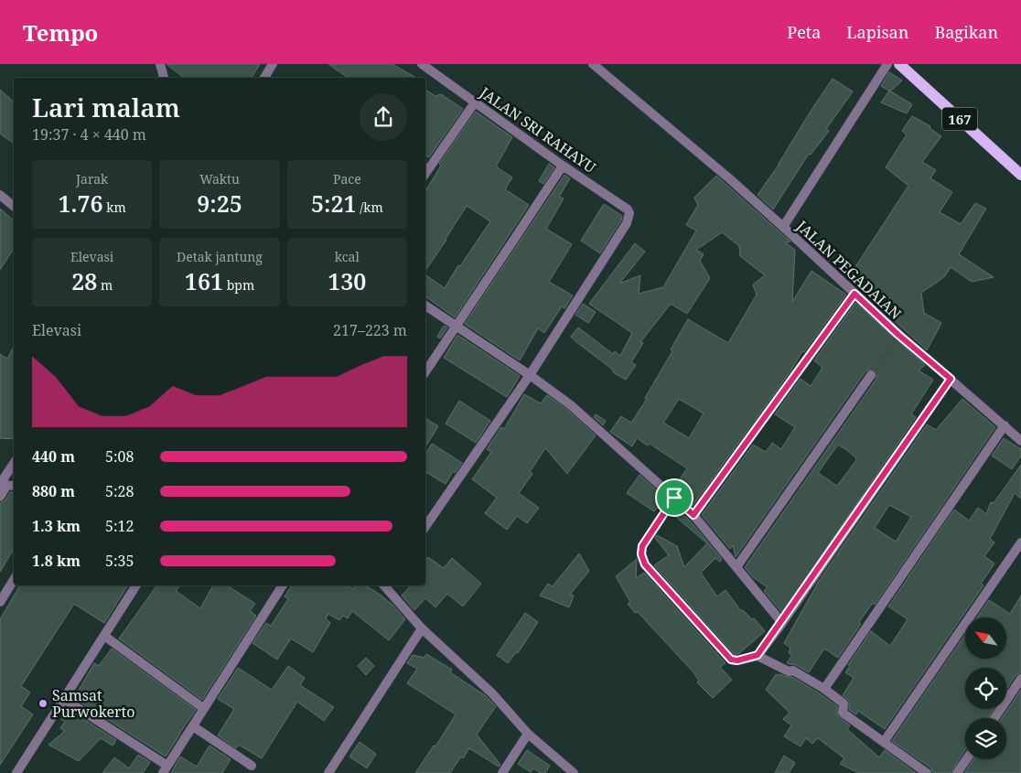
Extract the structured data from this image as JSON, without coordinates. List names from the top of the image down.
{
  "streets": {
    "main road": ["167"],
    "street": ["JALAN SRI RAHAYU", "JALAN PEGADAIAN"]
  },
  "places": ["Samsat Purwokerto"],
  "north": "top left",
  "page": {
    "header": "Tempo",
    "nav": ["Peta", "Lapisan", "Bagikan"],
    "heading": ["Lari malam", "19:37 · 4 × 440 m"],
    "stats": [
      ["Jarak", "1.76 km"],
      ["Waktu", "9:25"],
      ["Pace", "5:21 /km"],
      ["Elevasi", "28 m"],
      ["Detak jantung", "161 bpm"],
      ["kcal", "130"]
    ],
    "chart": ["Elevasi", "217–223 m"],
    "list": [
      {
        "name": "440 m",
        "note": "5:08"
      },
      {
        "name": "880 m",
        "note": "5:28"
      },
      {
        "name": "1.3 km",
        "note": "5:12"
      },
      {
        "name": "1.8 km",
        "note": "5:35"
      }
    ]
  }
}
